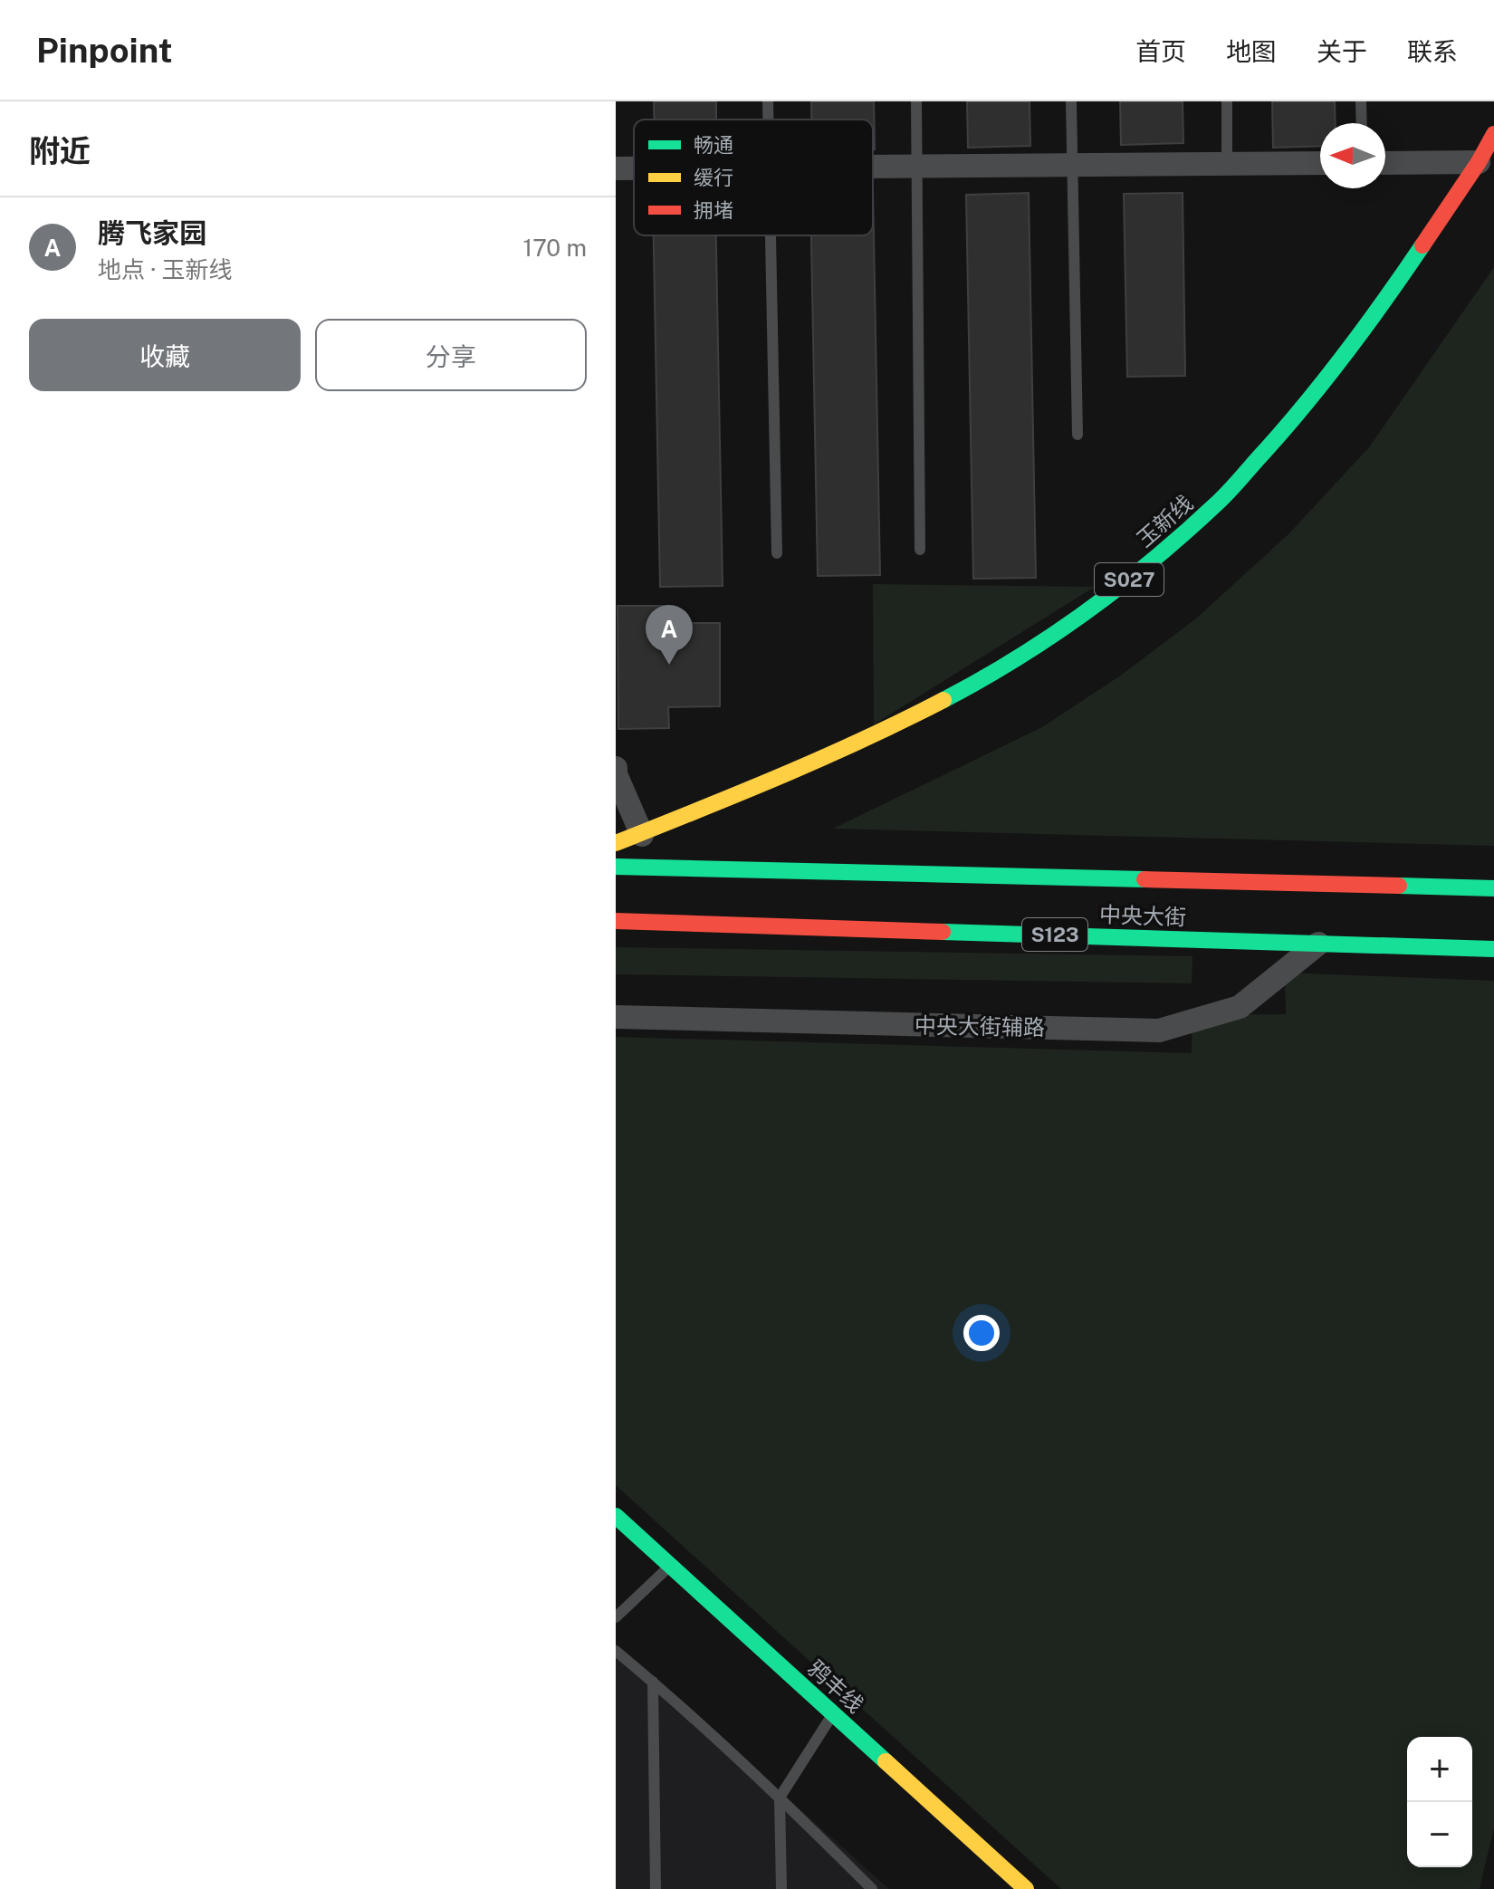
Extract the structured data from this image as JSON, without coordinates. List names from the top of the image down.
{
  "streets": {
    "main road": [
      "玉新线",
      "S027",
      "中央大街",
      "S123",
      "鸦丰线"
    ],
    "street": ["中央大街辅路"]
  },
  "crossings": [
    ["中央大街", "中央大街辅路"]
  ],
  "legend": ["畅通", "缓行", "拥堵"],
  "north": "left",
  "page": {
    "header": "Pinpoint",
    "nav": [
      "首页",
      "地图",
      "关于",
      "联系"
    ],
    "heading": "附近",
    "list": [
      {
        "mark": "A",
        "name": "腾飞家园",
        "note": "地点 · 玉新线",
        "value": "170 m"
      }
    ],
    "buttons": ["收藏", "分享"],
    "pins": "A",
    "map_buttons": ["+", "−"]
  }
}
